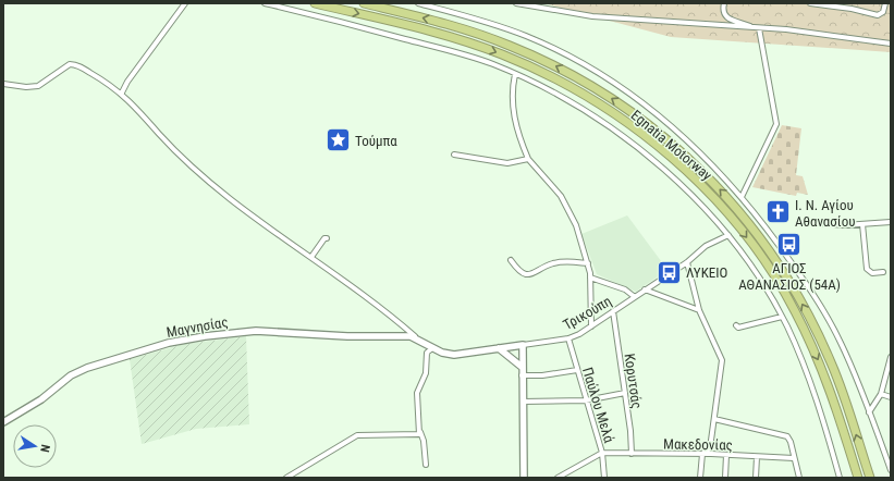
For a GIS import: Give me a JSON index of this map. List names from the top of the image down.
{
  "streets": {
    "highway": ["Egnatia Motorway"],
    "street": [
      "Τρικούπη",
      "Μαγνησίας",
      "Κορυτσάς",
      "Παύλου Μελά",
      "Μακεδονίας"
    ]
  },
  "crossings": [
    ["Τρικούπη", "Μαγνησίας"],
    ["Τρικούπη", "Κορυτσάς"],
    ["Τρικούπη", "Παύλου Μελά"],
    ["Κορυτσάς", "Μακεδονίας"],
    ["Παύλου Μελά", "Μακεδονίας"]
  ],
  "places": {
    "place": ["Τούμπα"],
    "church": ["Ι. Ν. Αγίου Αθανασίου"],
    "bus stop": ["ΑΓΙΟΣ ΑΘΑΝΑΣΙΟΣ (54Α)", "ΛΥΚΕΙΟ"]
  },
  "north": "right"
}
